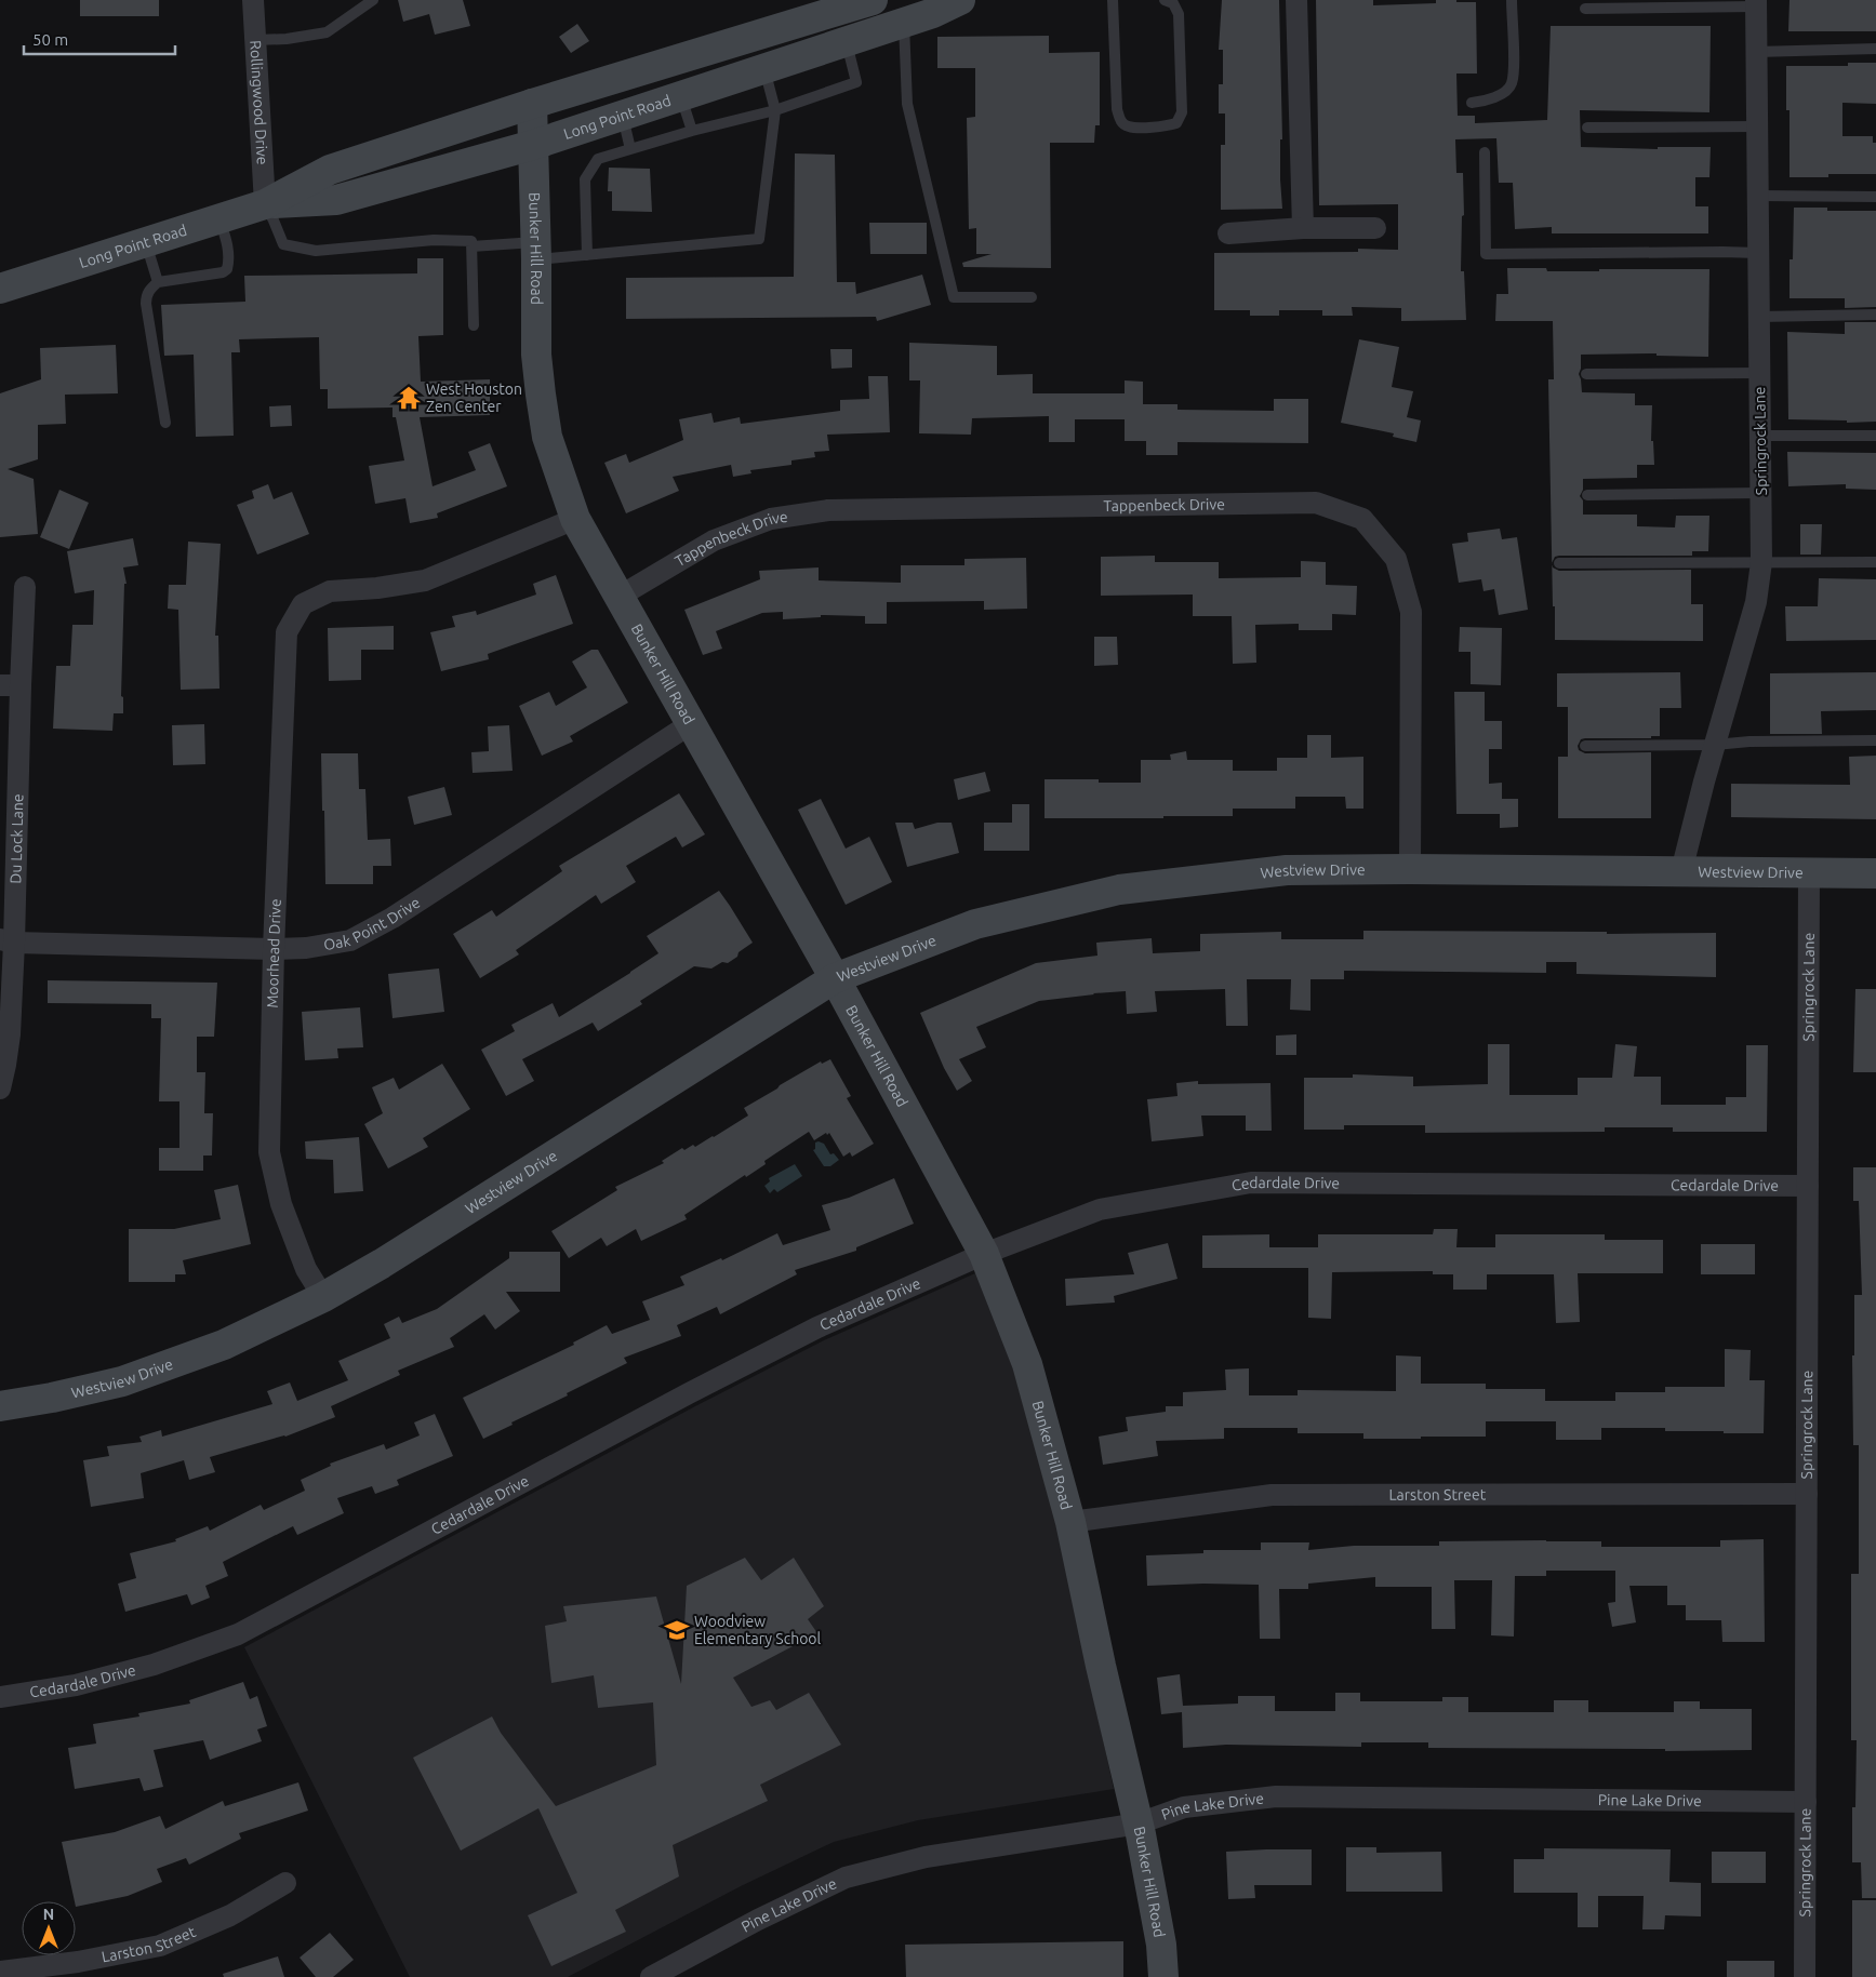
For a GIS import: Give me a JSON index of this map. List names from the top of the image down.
{
  "streets": {
    "main road": ["Long Point Road", "Bunker Hill Road", "Westview Drive"],
    "street": [
      "Rollingwood Drive",
      "Springrock Lane",
      "Tappenbeck Drive",
      "Du Lock Lane",
      "Oak Point Drive",
      "Moorhead Drive",
      "Cedardale Drive",
      "Larston Street",
      "Pine Lake Drive"
    ]
  },
  "crossings": [
    ["Rollingwood Drive", "Long Point Road"],
    ["Long Point Road", "Bunker Hill Road"],
    ["Bunker Hill Road", "Tappenbeck Drive"],
    ["Bunker Hill Road", "Westview Drive"],
    ["Bunker Hill Road", "Oak Point Drive"],
    ["Bunker Hill Road", "Moorhead Drive"],
    ["Bunker Hill Road", "Cedardale Drive"],
    ["Bunker Hill Road", "Larston Street"],
    ["Bunker Hill Road", "Pine Lake Drive"],
    ["Springrock Lane", "Westview Drive"],
    ["Springrock Lane", "Cedardale Drive"],
    ["Springrock Lane", "Larston Street"],
    ["Springrock Lane", "Pine Lake Drive"],
    ["Tappenbeck Drive", "Westview Drive"],
    ["Du Lock Lane", "Oak Point Drive"],
    ["Westview Drive", "Moorhead Drive"],
    ["Oak Point Drive", "Moorhead Drive"]
  ],
  "places": {
    "temple": ["West Houston Zen Center"],
    "school or university": ["Woodview Elementary School"]
  },
  "scale_bar": "50 m",
  "north": "top"
}
